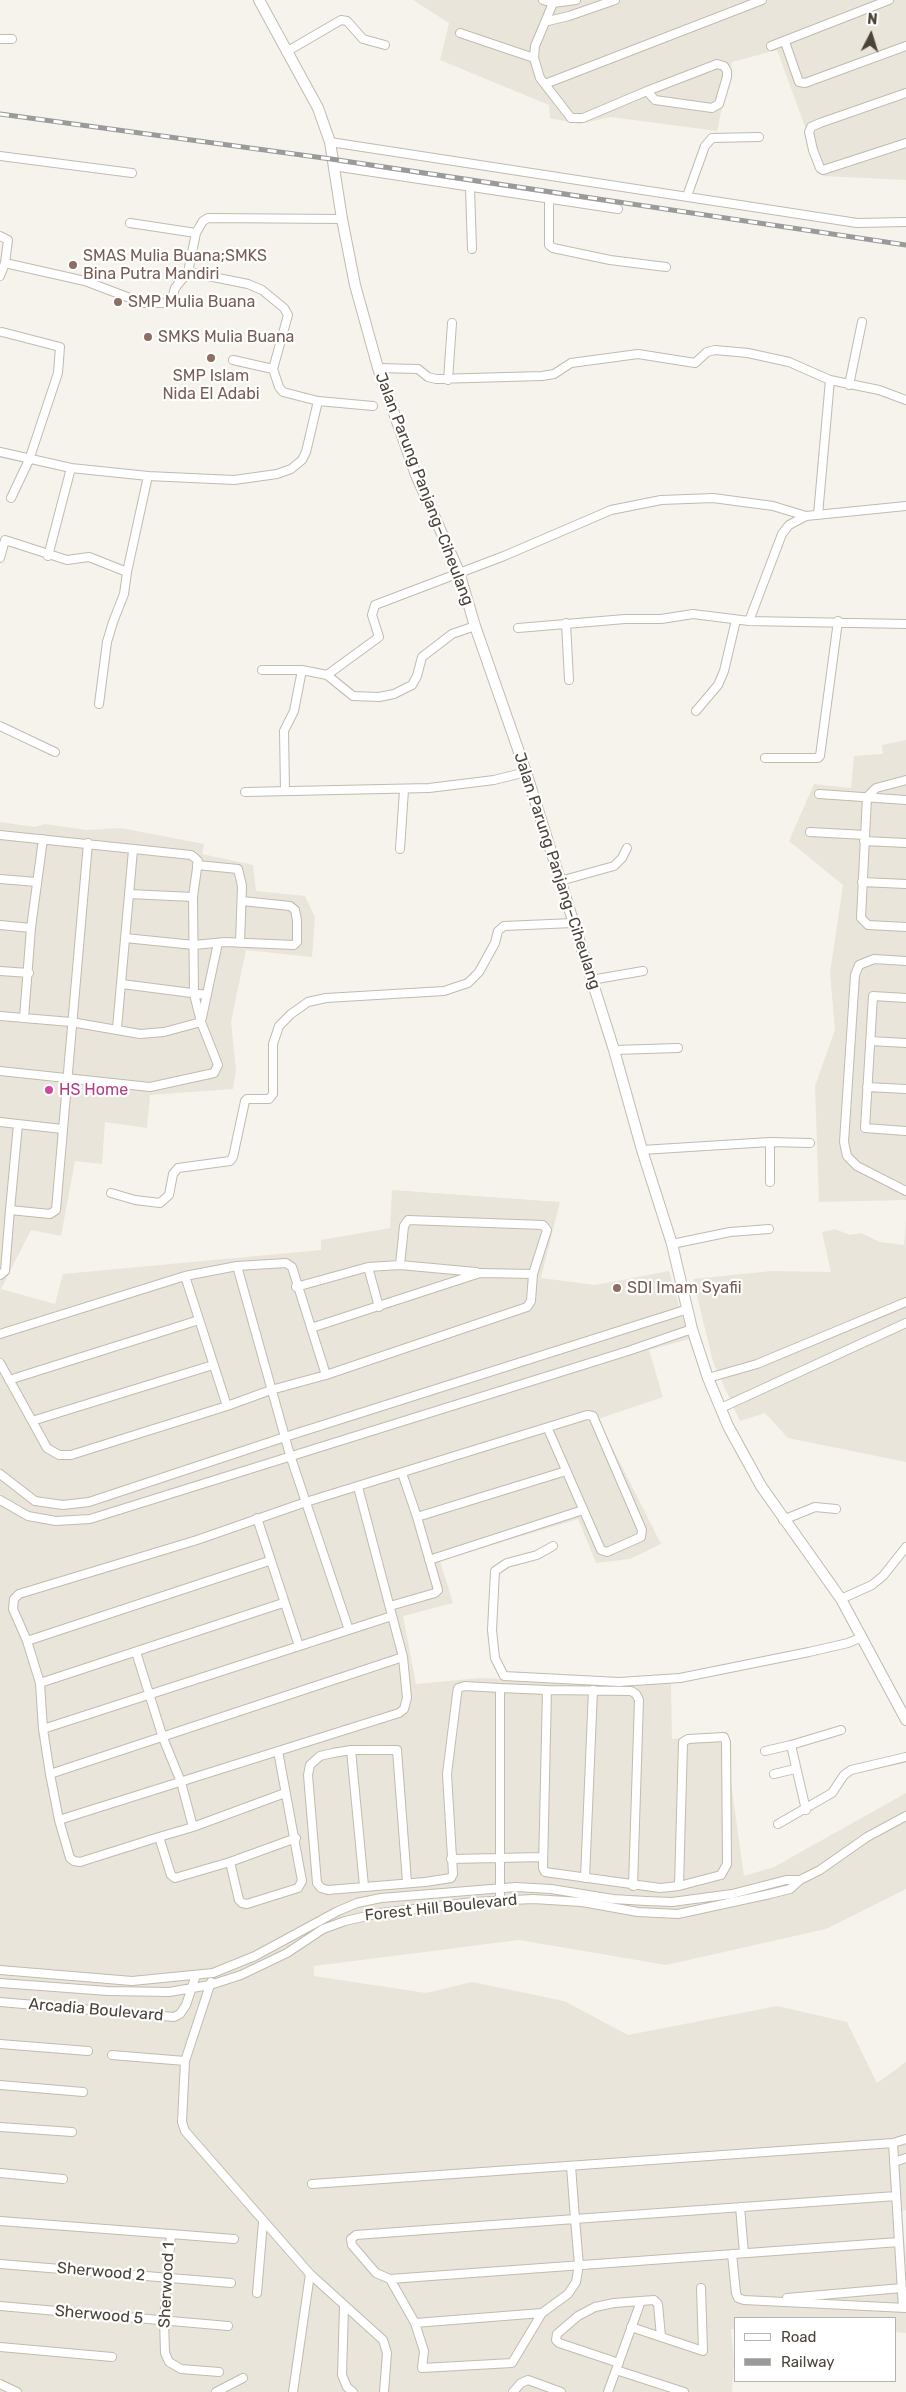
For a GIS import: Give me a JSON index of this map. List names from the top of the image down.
{
  "streets": {
    "street": [
      "Jalan Parung Panjang–Ciheulang",
      "Forest Hill Boulevard",
      "Arcadia Boulevard",
      "Sherwood 2",
      "Sherwood 1",
      "Sherwood 5"
    ]
  },
  "crossings": [
    ["Forest Hill Boulevard", "Arcadia Boulevard"],
    ["Sherwood 2", "Sherwood 1"],
    ["Sherwood 1", "Sherwood 5"]
  ],
  "places": [
    "SMAS Mulia Buana;SMKS Bina Putra Mandiri",
    "SMP Mulia Buana",
    "SMKS Mulia Buana",
    "SMP Islam Nida El Adabi",
    "HS Home",
    "SDI Imam Syafii"
  ],
  "legend": ["Road", "Railway"],
  "north": "top"
}
